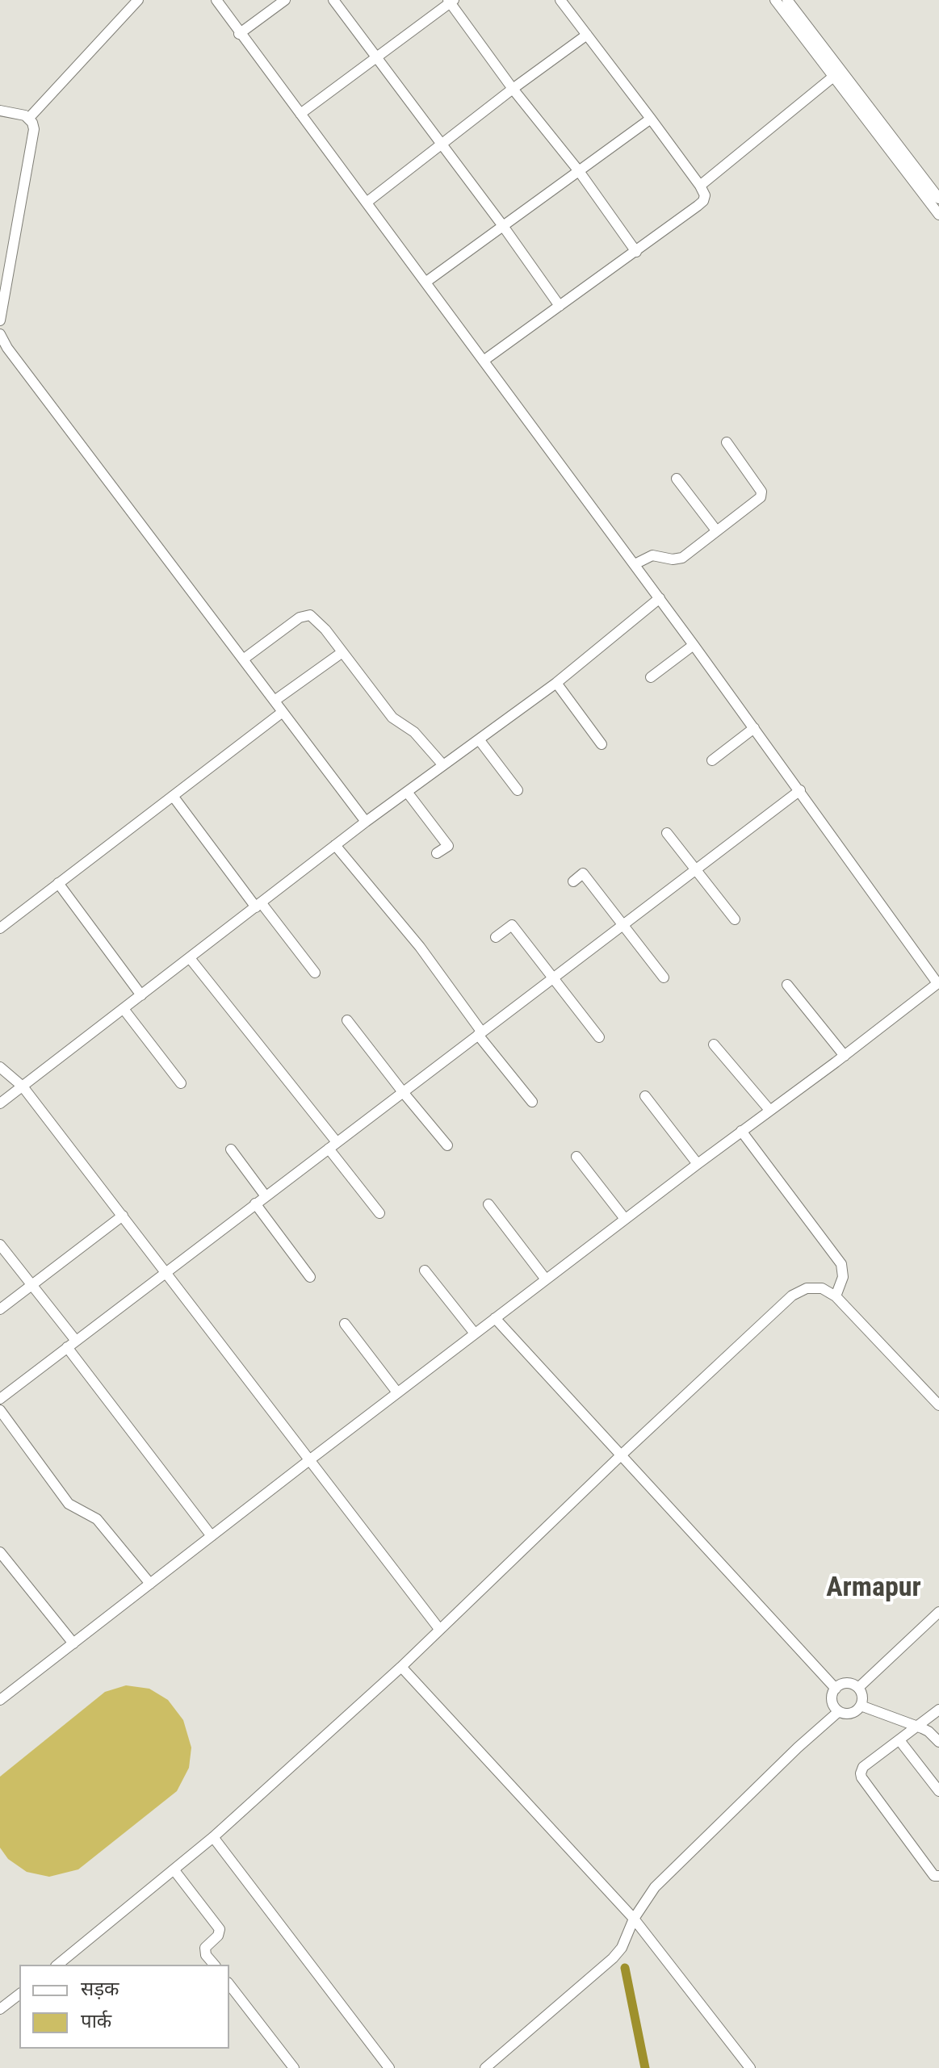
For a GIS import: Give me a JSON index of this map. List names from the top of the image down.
{
  "districts": ["Armapur"],
  "legend": ["सड़क", "पार्क"]
}
